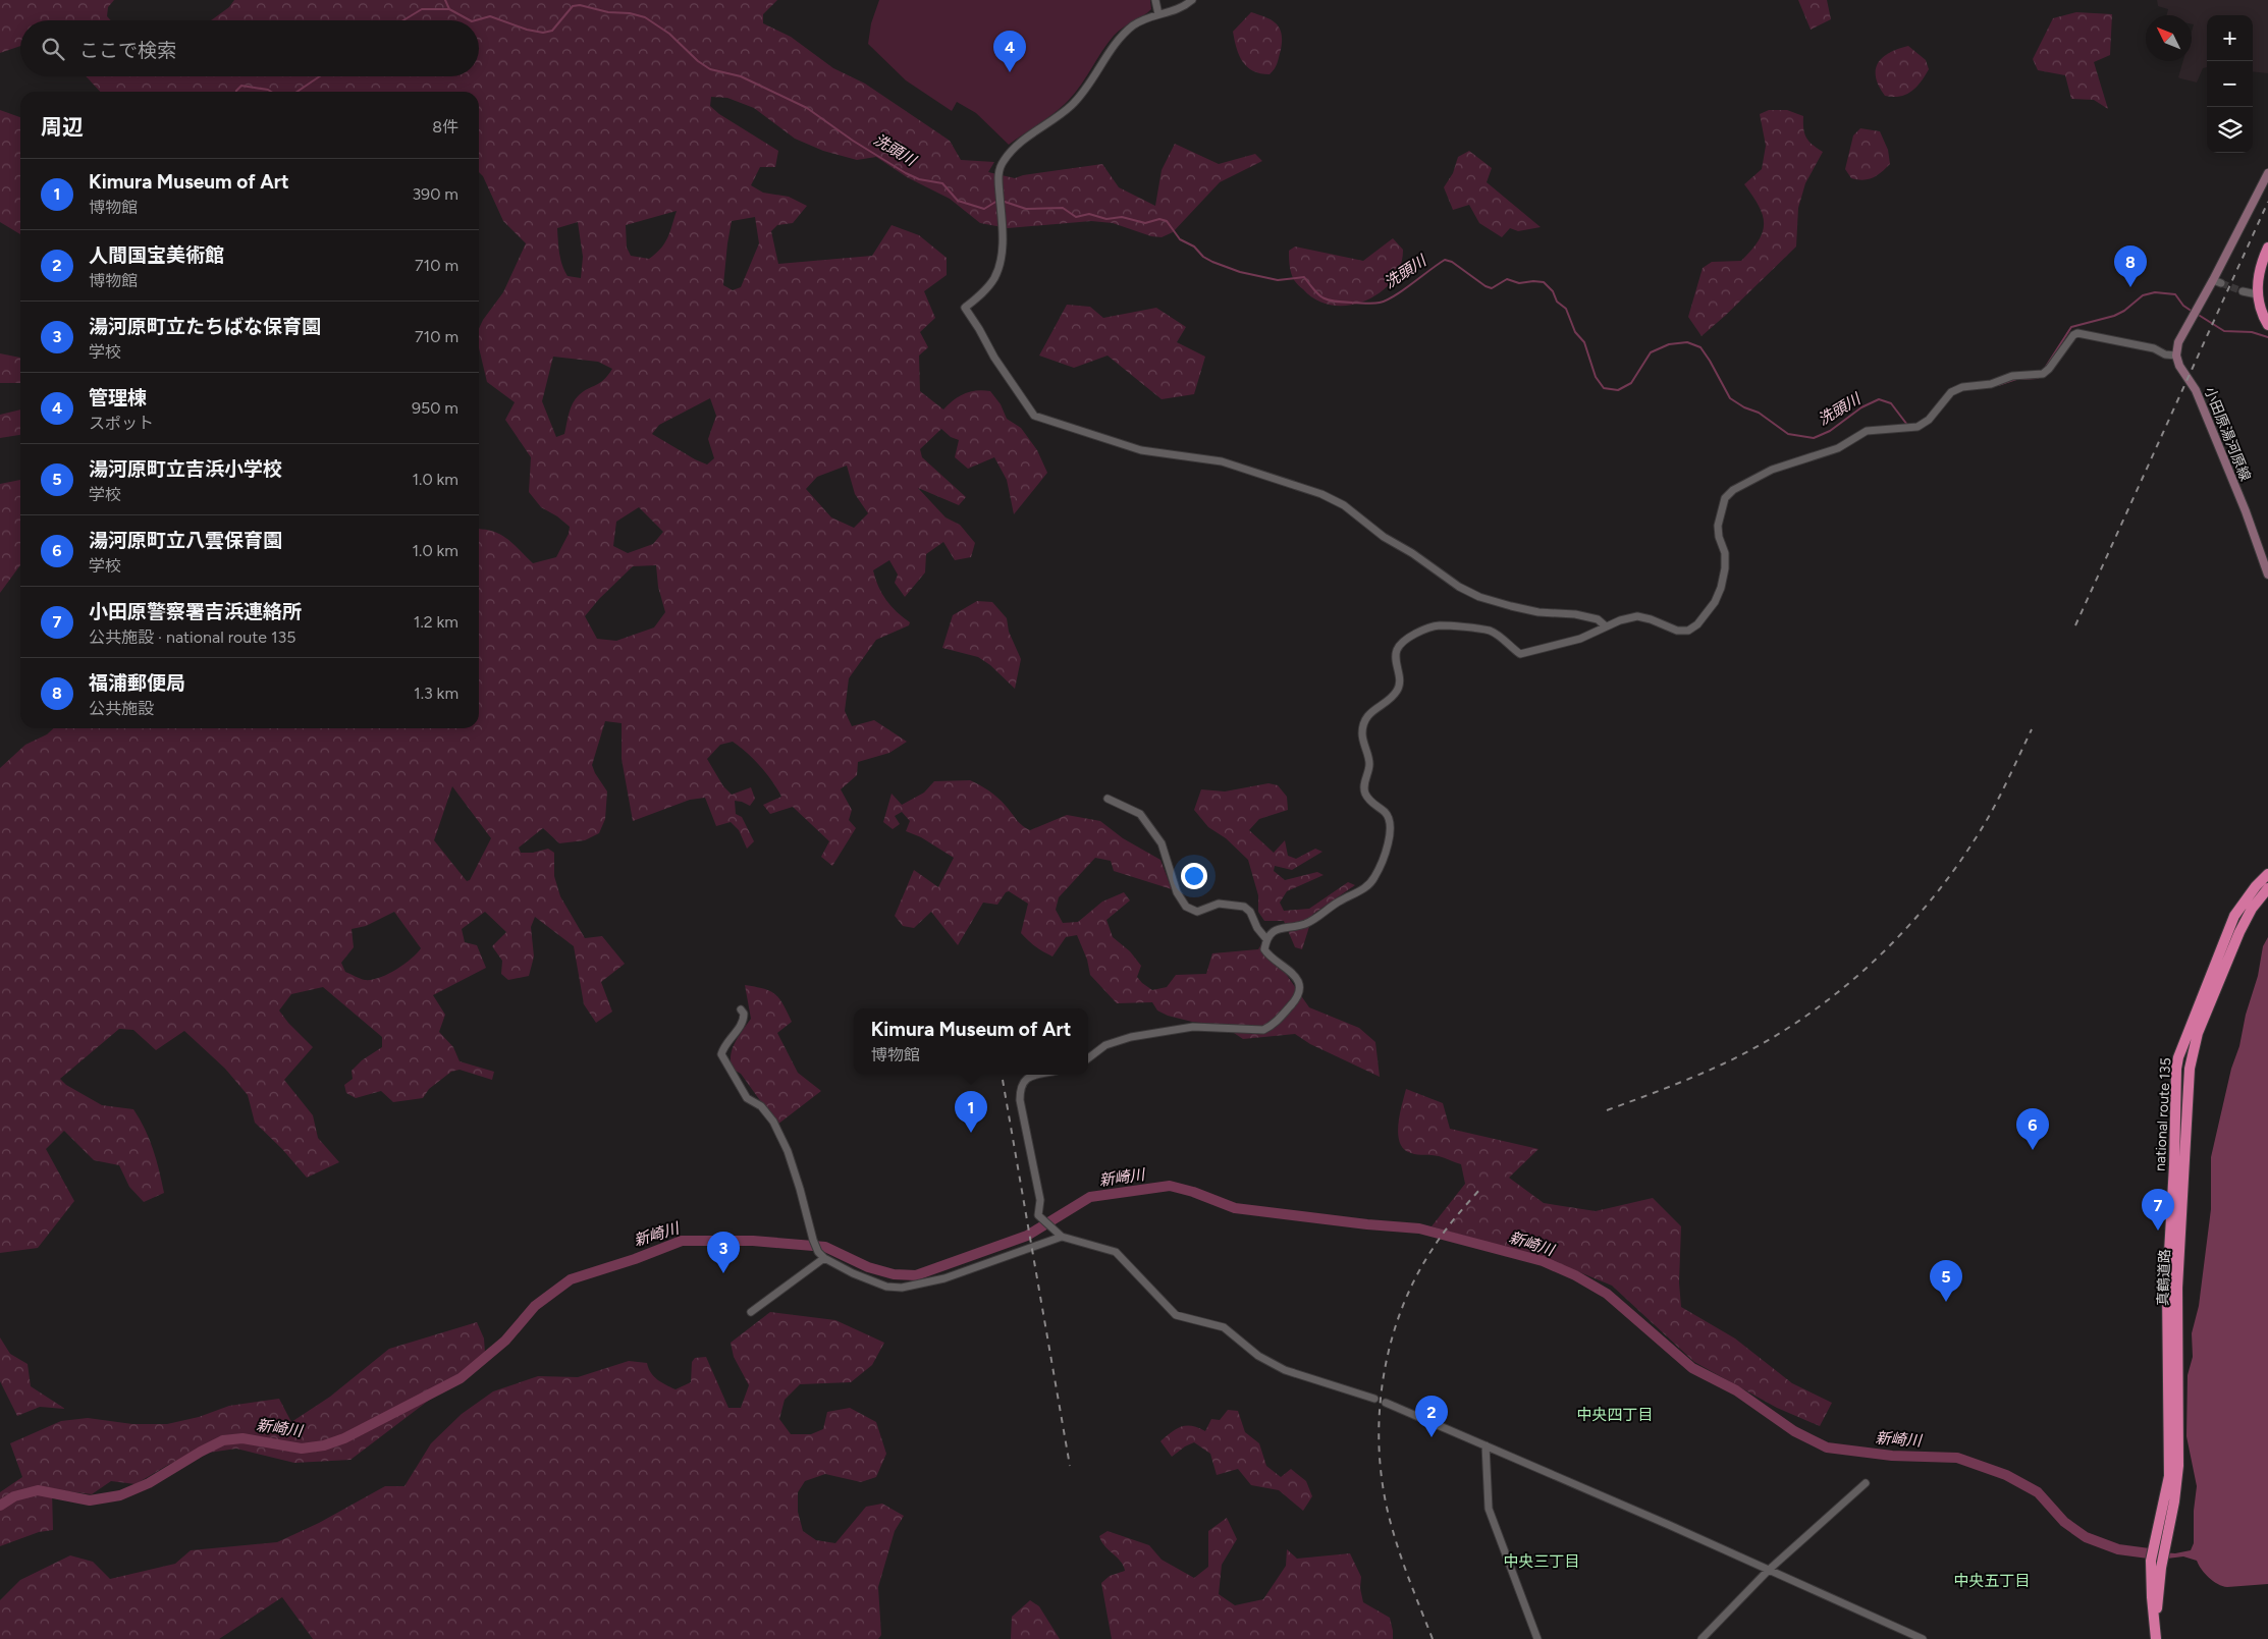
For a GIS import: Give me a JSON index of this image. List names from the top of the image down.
{
  "streets": {
    "highway": ["national route 135", "真鶴道路"],
    "main road": ["小田原湯河原線"]
  },
  "crossings": [
    ["national route 135", "真鶴道路"]
  ],
  "districts": ["中央四丁目", "中央三丁目", "中央五丁目"],
  "water": ["洗頭川", "新崎川"],
  "north": "top left",
  "page": {
    "map_buttons": ["+", "−"],
    "search": "ここで検索",
    "pins": [
      "4",
      "8",
      "1",
      "6",
      "7",
      "3",
      "5",
      "2"
    ],
    "heading": ["周辺", "8件"],
    "list": [
      {
        "mark": "1",
        "name": "Kimura Museum of Art",
        "note": "博物館",
        "value": "390 m"
      },
      {
        "mark": "2",
        "name": "人間国宝美術館",
        "note": "博物館",
        "value": "710 m"
      },
      {
        "mark": "3",
        "name": "湯河原町立たちばな保育園",
        "note": "学校",
        "value": "710 m"
      },
      {
        "mark": "4",
        "name": "管理棟",
        "note": "スポット",
        "value": "950 m"
      },
      {
        "mark": "5",
        "name": "湯河原町立吉浜小学校",
        "note": "学校",
        "value": "1.0 km"
      },
      {
        "mark": "6",
        "name": "湯河原町立八雲保育園",
        "note": "学校",
        "value": "1.0 km"
      },
      {
        "mark": "7",
        "name": "小田原警察署吉浜連絡所",
        "note": "公共施設 · national route 135",
        "value": "1.2 km"
      },
      {
        "mark": "8",
        "name": "福浦郵便局",
        "note": "公共施設",
        "value": "1.3 km"
      }
    ],
    "popup": ["Kimura Museum of Art", "博物館"]
  }
}
